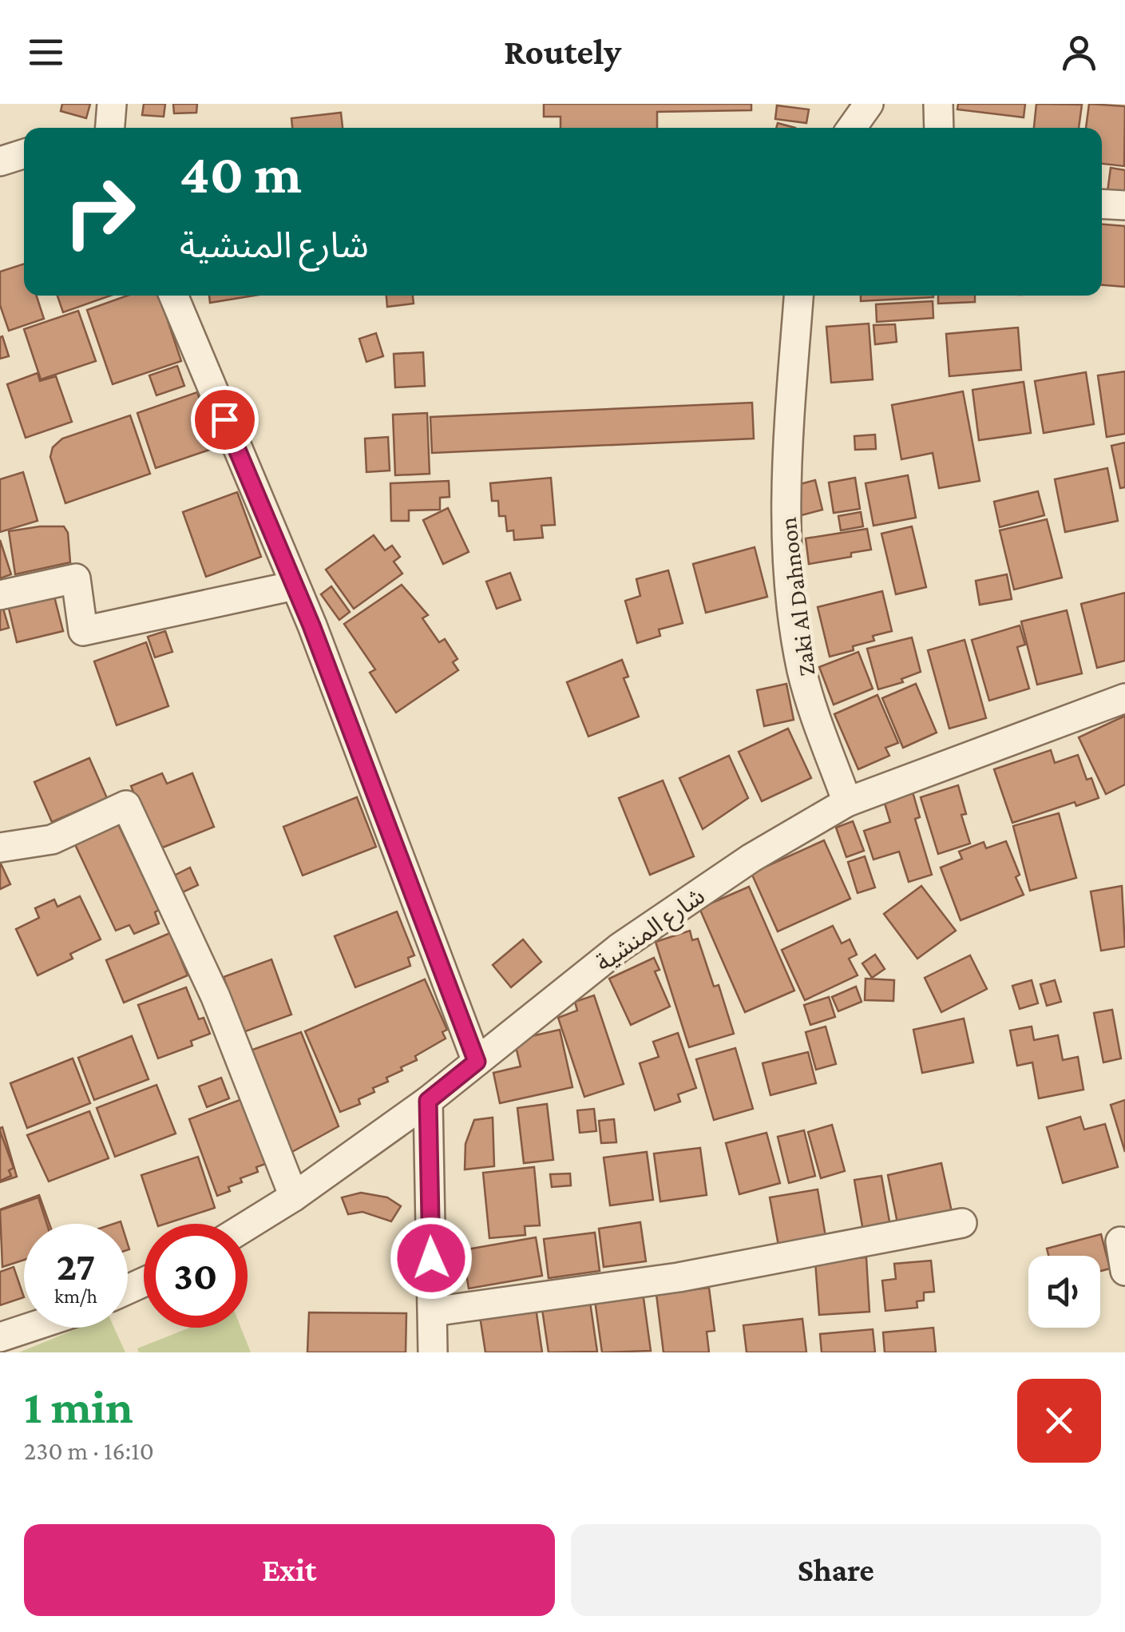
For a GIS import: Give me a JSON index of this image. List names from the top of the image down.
{
  "streets": {
    "street": ["Zaki Al Dahnoon", "شارع المنشية"]
  },
  "crossings": [
    ["Zaki Al Dahnoon", "شارع المنشية"]
  ],
  "page": {
    "header": "Routely",
    "turn": ["40 m", "شارع المنشية"],
    "speed": "27 km/h",
    "limit": "30",
    "heading": ["1 min", "230 m · 16:10"],
    "buttons": ["Exit", "Share"]
  }
}
